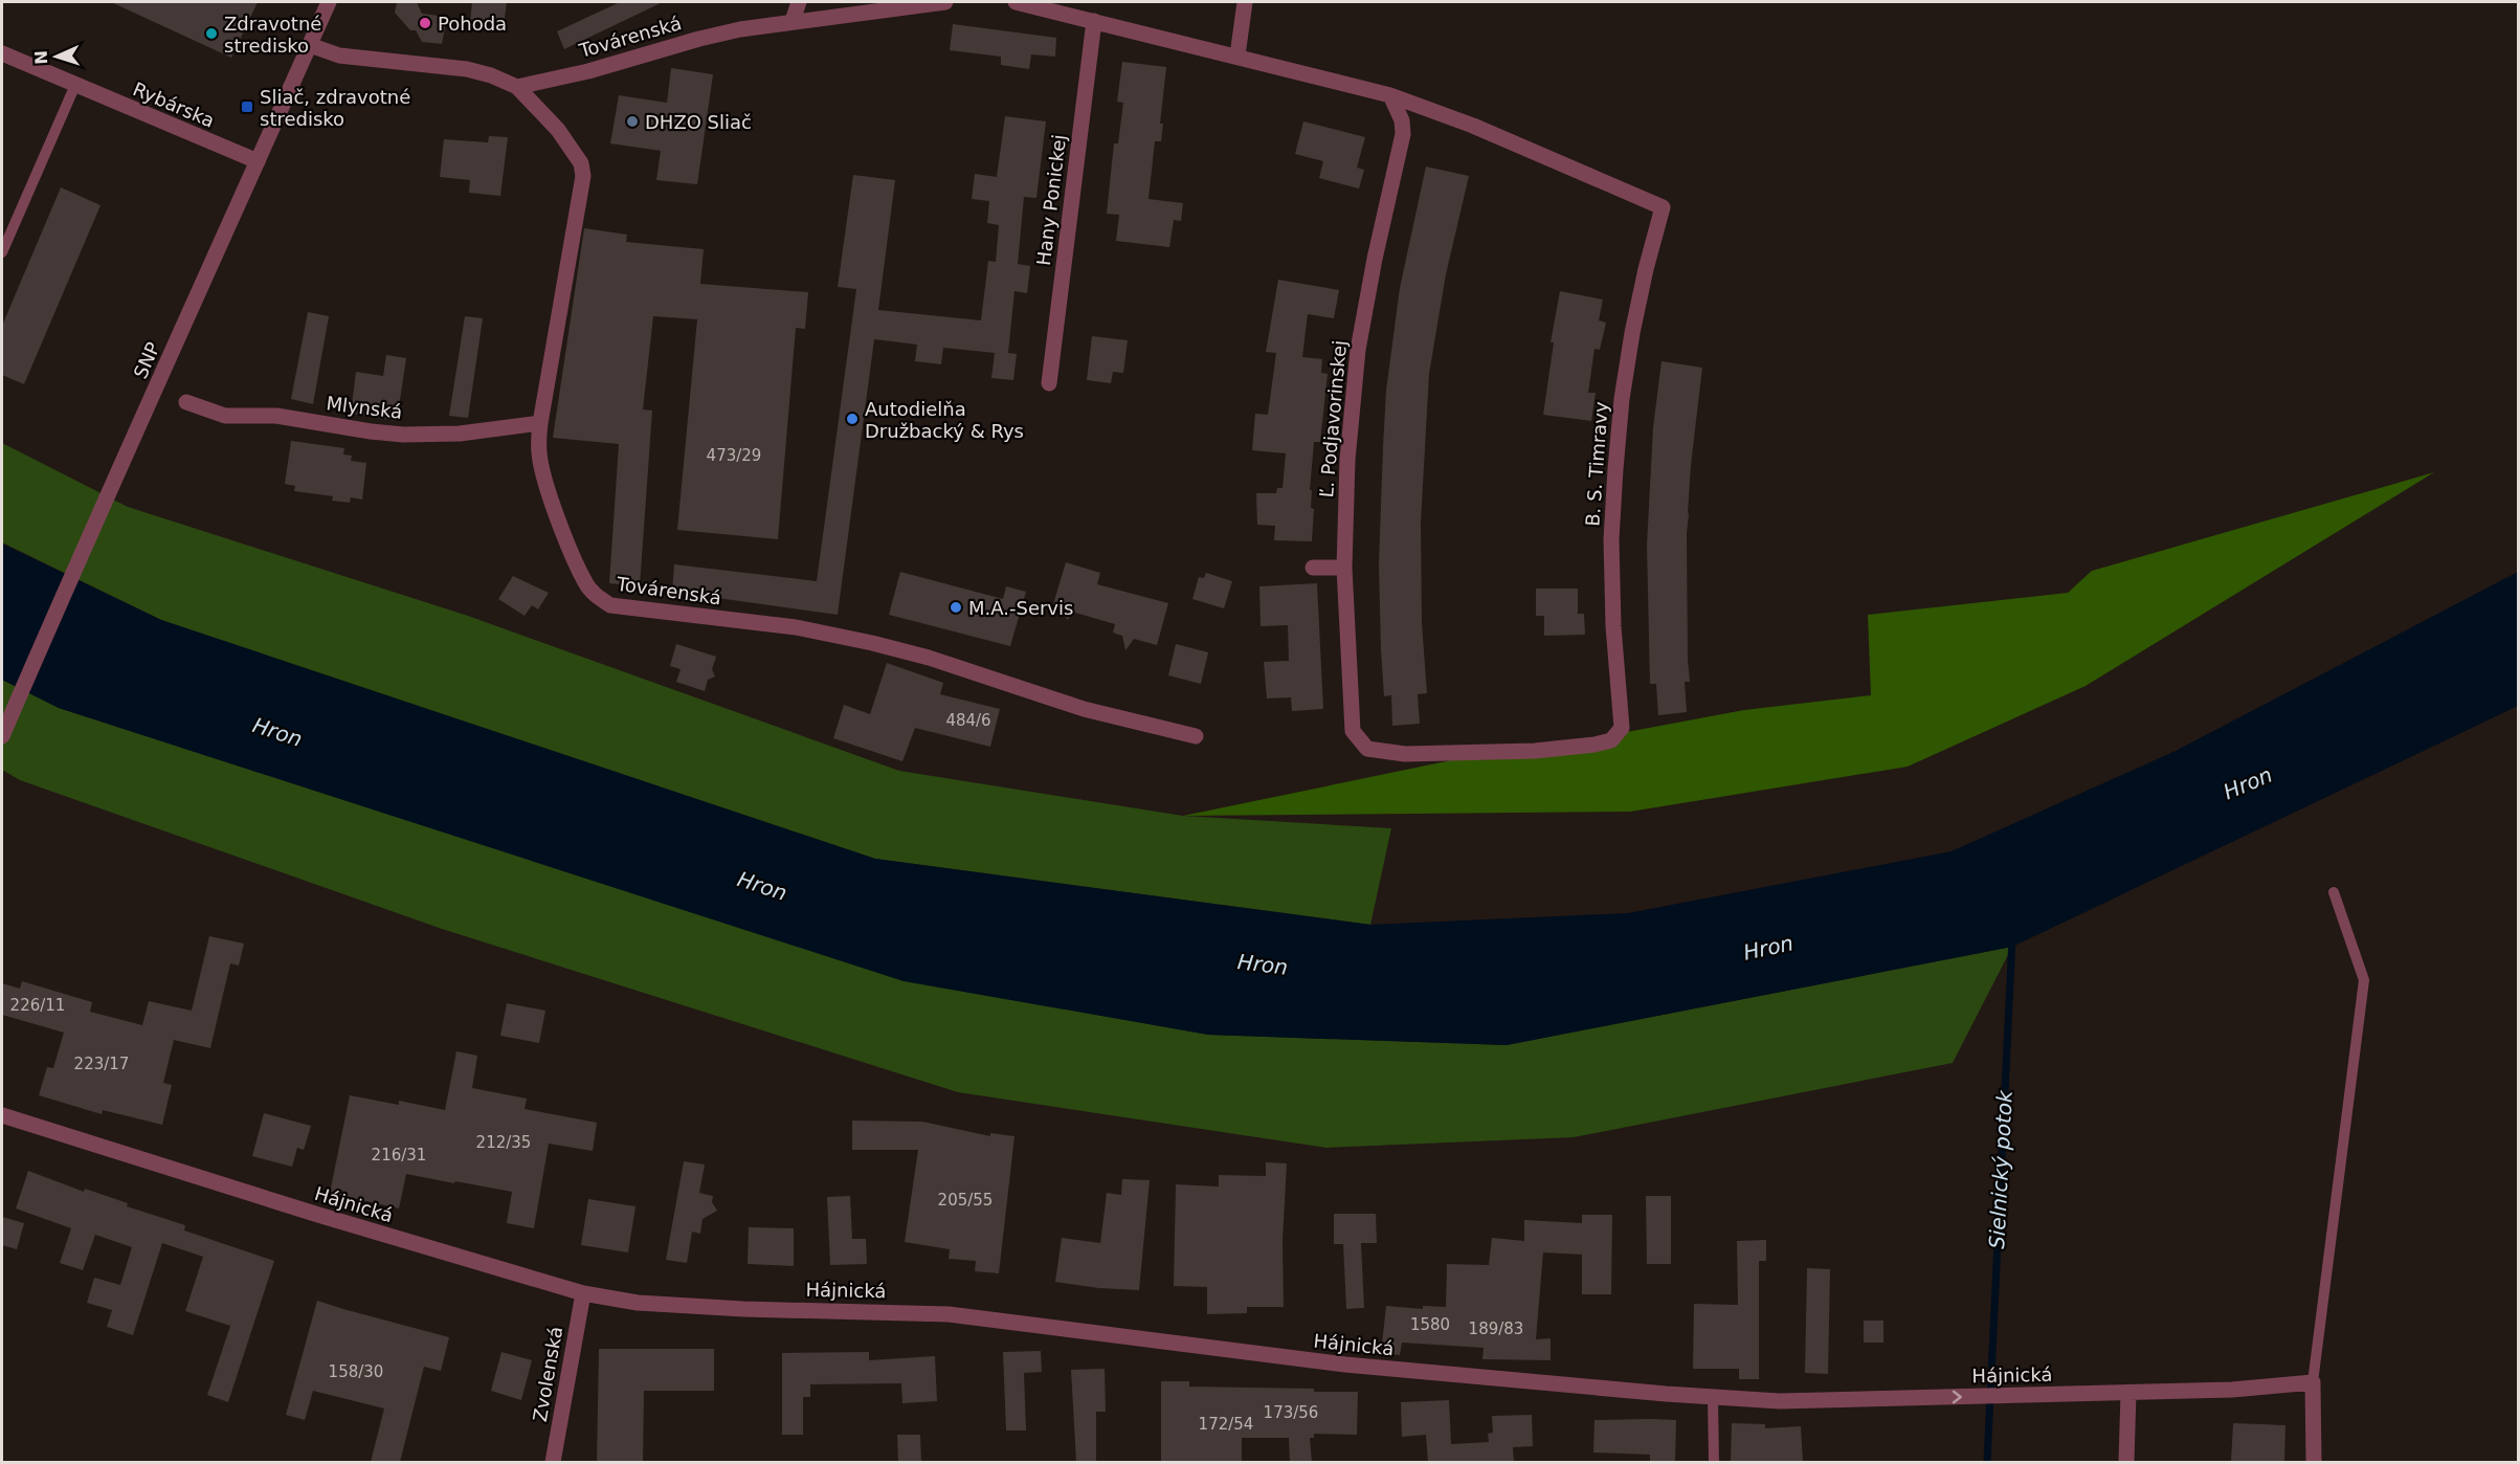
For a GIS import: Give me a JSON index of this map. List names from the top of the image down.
{
  "streets": {
    "street": [
      "Továrenská",
      "Rybárska",
      "Hany Ponickej",
      "SNP",
      "Mlynská",
      "Ľ. Podjavorinskej",
      "B. S. Timravy",
      "Hájnická",
      "Zvolenská"
    ]
  },
  "crossings": [
    ["Továrenská", "SNP"],
    ["Továrenská", "Mlynská"],
    ["Rybárska", "SNP"],
    ["Ľ. Podjavorinskej", "B. S. Timravy"],
    ["Hájnická", "Zvolenská"]
  ],
  "water": ["Hron", "Sielnický potok"],
  "places": {
    "other": [
      "Pohoda",
      "Zdravotné stredisko",
      "DHZO Sliač",
      "Autodielňa Družbacký & Rys",
      "M.A.-Servis"
    ],
    "transit": ["Sliač, zdravotné stredisko"]
  },
  "house_numbers": [
    "473/29",
    "484/6",
    "226/11",
    "223/17",
    "212/35",
    "216/31",
    "205/55",
    "1580",
    "189/83",
    "158/30",
    "173/56",
    "172/54"
  ],
  "north": "left"
}
